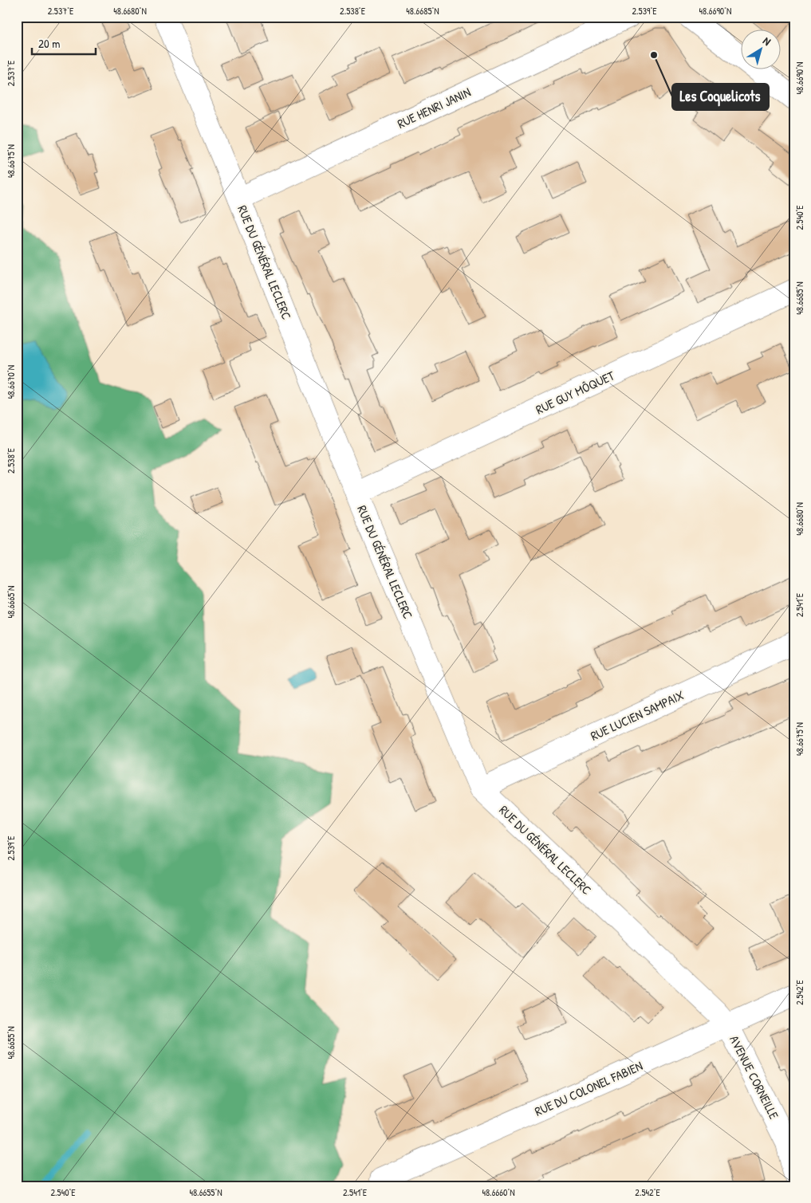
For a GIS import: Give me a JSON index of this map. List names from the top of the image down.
{
  "streets": {
    "street": [
      "RUE HENRI JANIN",
      "RUE DU GÉNÉRAL LECLERC",
      "RUE GUY MÔQUET",
      "RUE LUCIEN SAMPAIX",
      "AVENUE CORNEILLE",
      "RUE DU COLONEL FABIEN"
    ]
  },
  "crossings": [
    ["RUE HENRI JANIN", "RUE DU GÉNÉRAL LECLERC"],
    ["RUE DU GÉNÉRAL LECLERC", "RUE GUY MÔQUET"],
    ["RUE DU GÉNÉRAL LECLERC", "RUE LUCIEN SAMPAIX"],
    ["RUE DU GÉNÉRAL LECLERC", "AVENUE CORNEILLE"],
    ["RUE DU GÉNÉRAL LECLERC", "RUE DU COLONEL FABIEN"],
    ["AVENUE CORNEILLE", "RUE DU COLONEL FABIEN"]
  ],
  "places": ["Les Coquelicots"],
  "scale_bar": "20 m",
  "north": "top right",
  "coordinates": [
    "2.537°E",
    "48.6680°N",
    "2.538°E",
    "48.6685°N",
    "2.539°E",
    "48.6690°N",
    "48.6675°N",
    "2.540°E",
    "48.6670°N",
    "48.6665°N",
    "2.541°E",
    "2.542°E",
    "48.6655°N",
    "48.6660°N"
  ]
}
